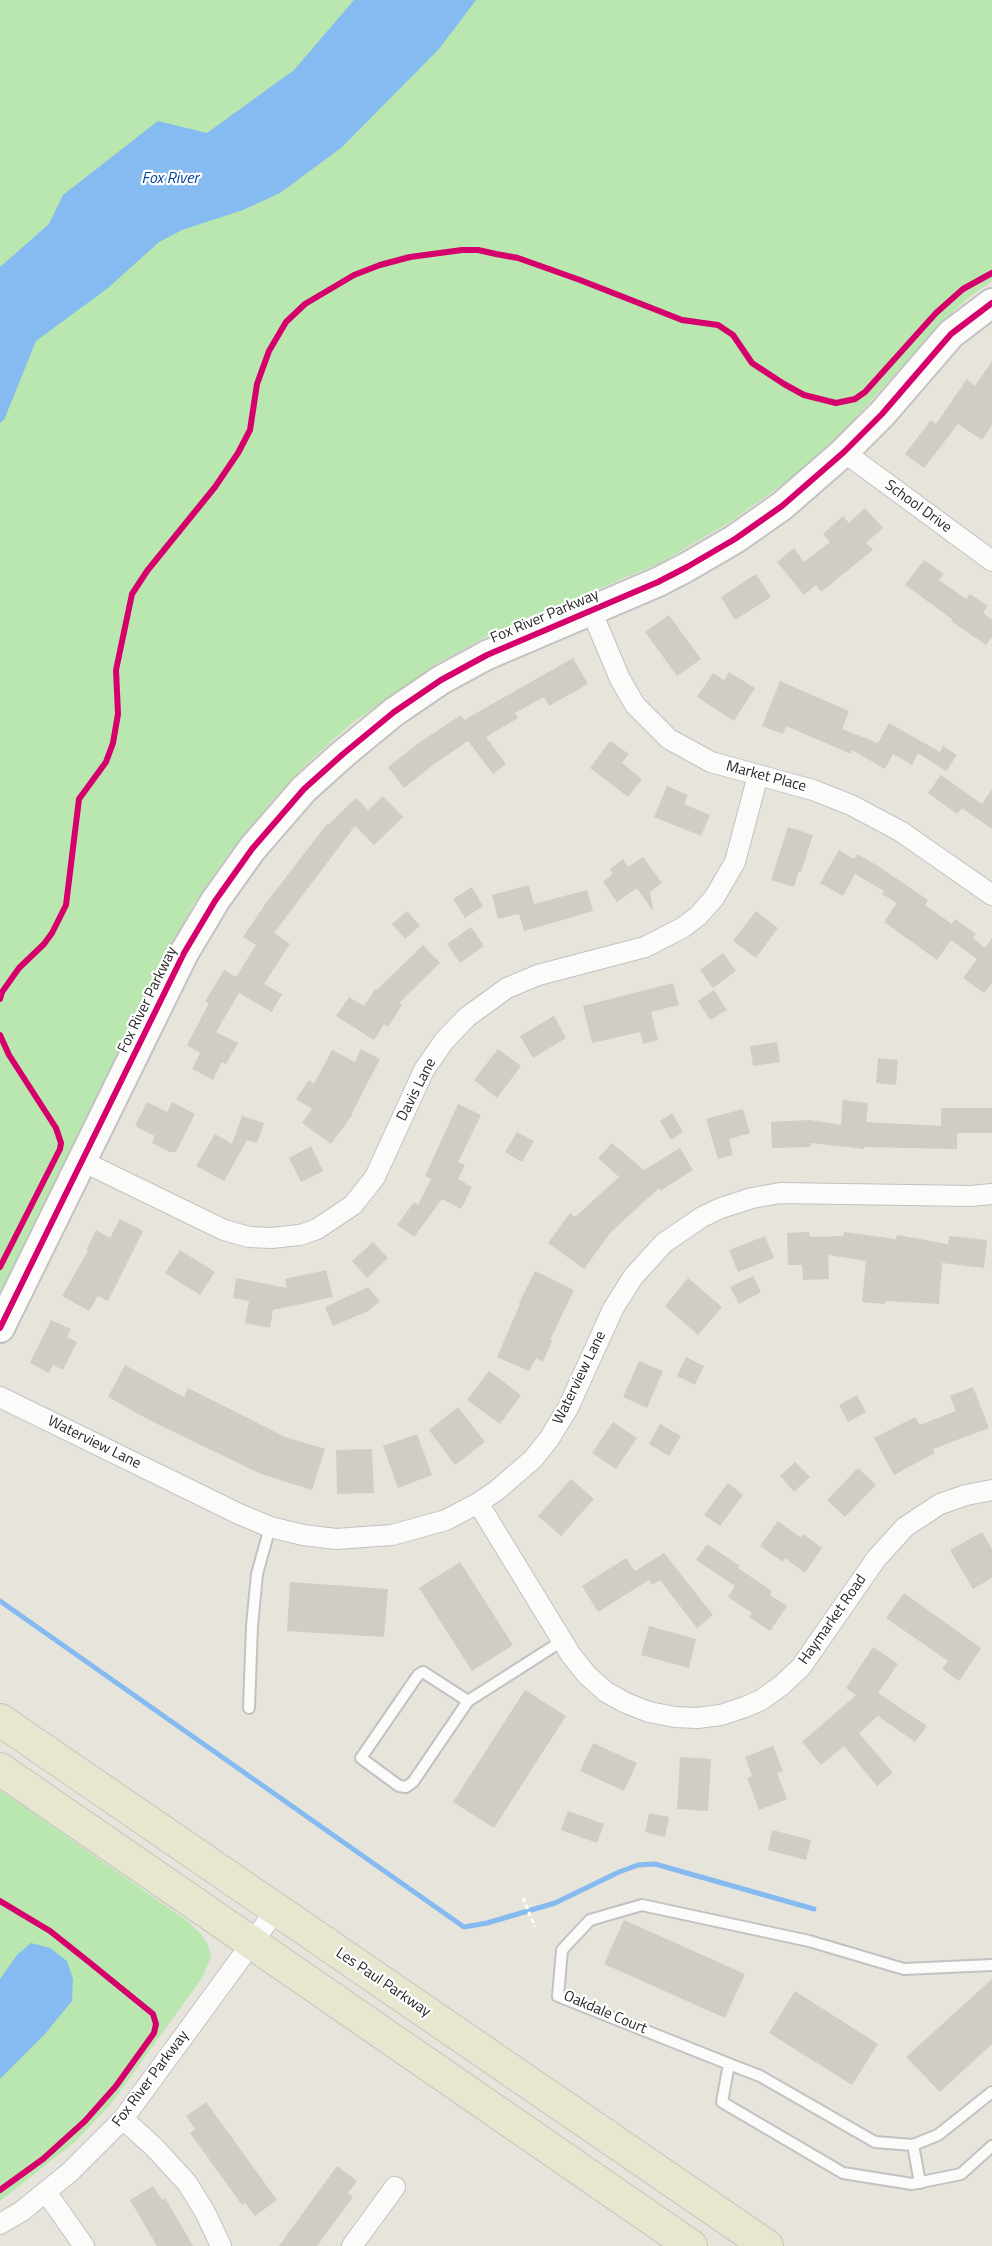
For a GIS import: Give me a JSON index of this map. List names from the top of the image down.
{
  "streets": {
    "main road": ["Les Paul Parkway"],
    "street": [
      "School Drive",
      "Fox River Parkway",
      "Market Place",
      "Davis Lane",
      "Waterview Lane",
      "Haymarket Road"
    ],
    "lane": ["Oakdale Court"]
  },
  "crossings": [
    ["School Drive", "Fox River Parkway"],
    ["Fox River Parkway", "Market Place"],
    ["Fox River Parkway", "Davis Lane"],
    ["Fox River Parkway", "Les Paul Parkway"],
    ["Market Place", "Davis Lane"],
    ["Waterview Lane", "Haymarket Road"]
  ],
  "water": ["Fox River"]
}
